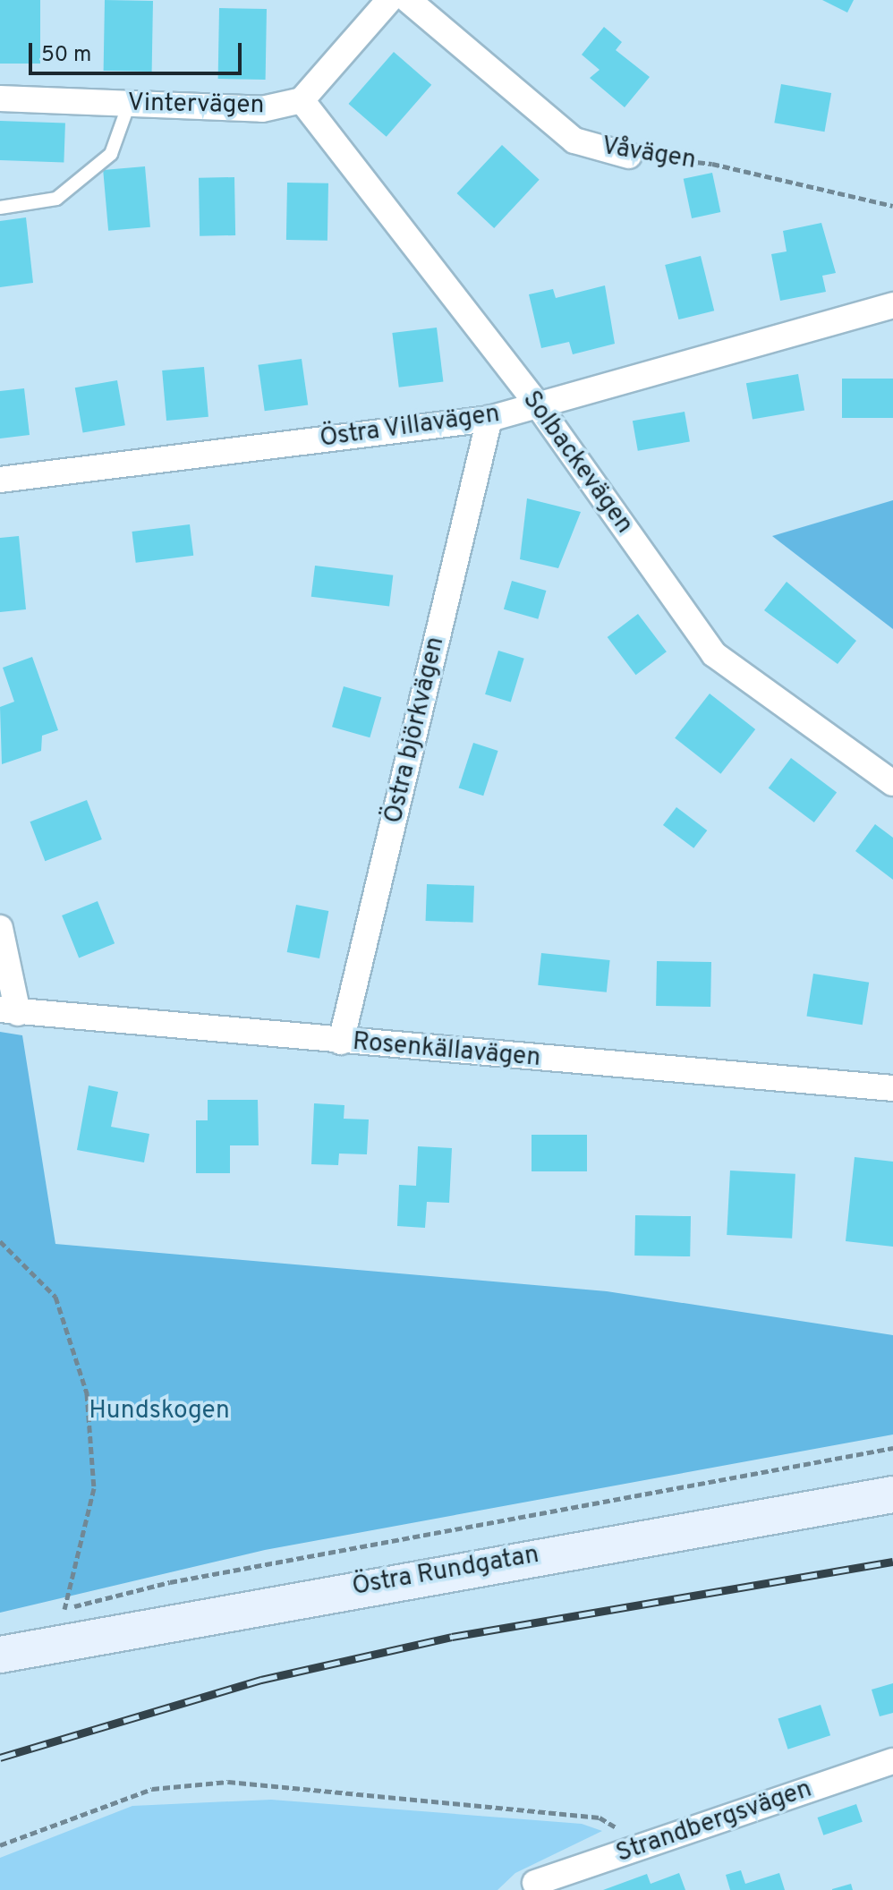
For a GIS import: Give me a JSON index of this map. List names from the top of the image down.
{
  "streets": {
    "main road": ["Östra Rundgatan"],
    "street": [
      "Vintervägen",
      "Våvägen",
      "Östra Villavägen",
      "Solbackevägen",
      "Östra björkvägen",
      "Rosenkällavägen",
      "Strandbergsvägen"
    ]
  },
  "crossings": [
    ["Vintervägen", "Solbackevägen"],
    ["Östra Villavägen", "Solbackevägen"],
    ["Östra Villavägen", "Östra björkvägen"],
    ["Östra björkvägen", "Rosenkällavägen"]
  ],
  "parks": ["Hundskogen"],
  "scale_bar": "50 m"
}
